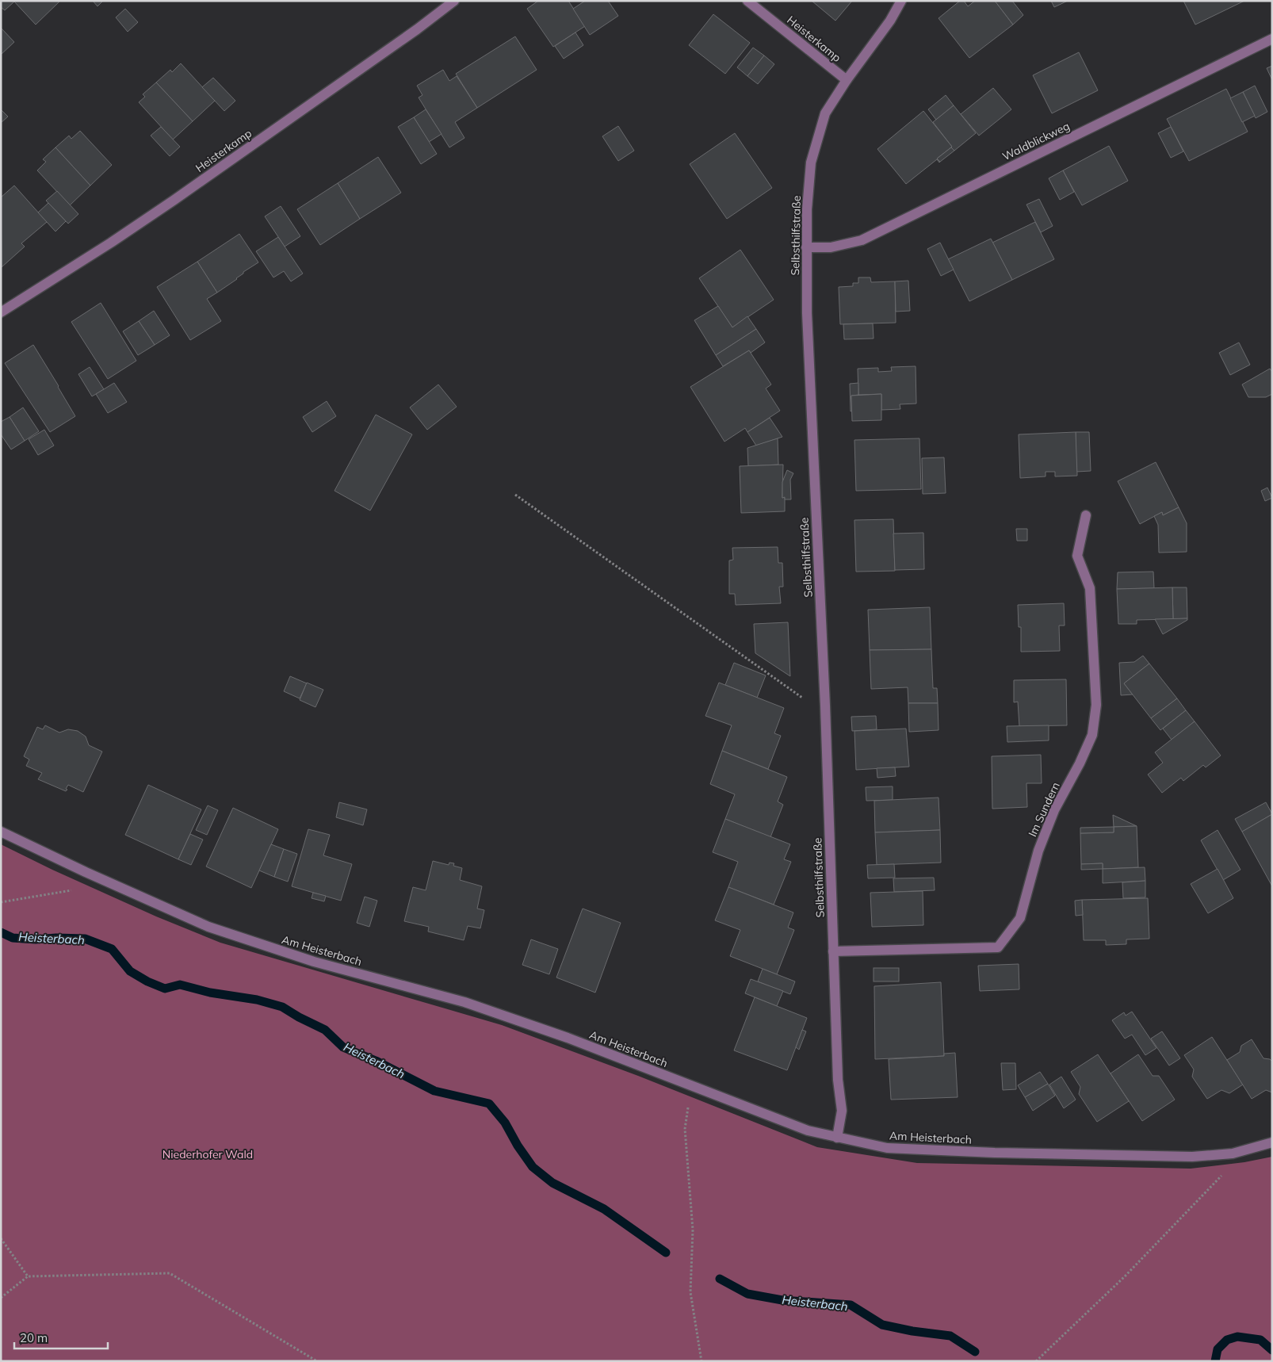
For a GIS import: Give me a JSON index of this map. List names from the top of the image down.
{
  "streets": {
    "street": [
      "Heisterkamp",
      "Waldblickweg",
      "Selbsthilfstraße",
      "Im Sundern",
      "Am Heisterbach"
    ]
  },
  "crossings": [
    ["Heisterkamp", "Selbsthilfstraße"],
    ["Waldblickweg", "Selbsthilfstraße"],
    ["Selbsthilfstraße", "Im Sundern"],
    ["Selbsthilfstraße", "Am Heisterbach"]
  ],
  "water": ["Heisterbach"],
  "parks": ["Niederhofer Wald"],
  "scale_bar": "20 m"
}
